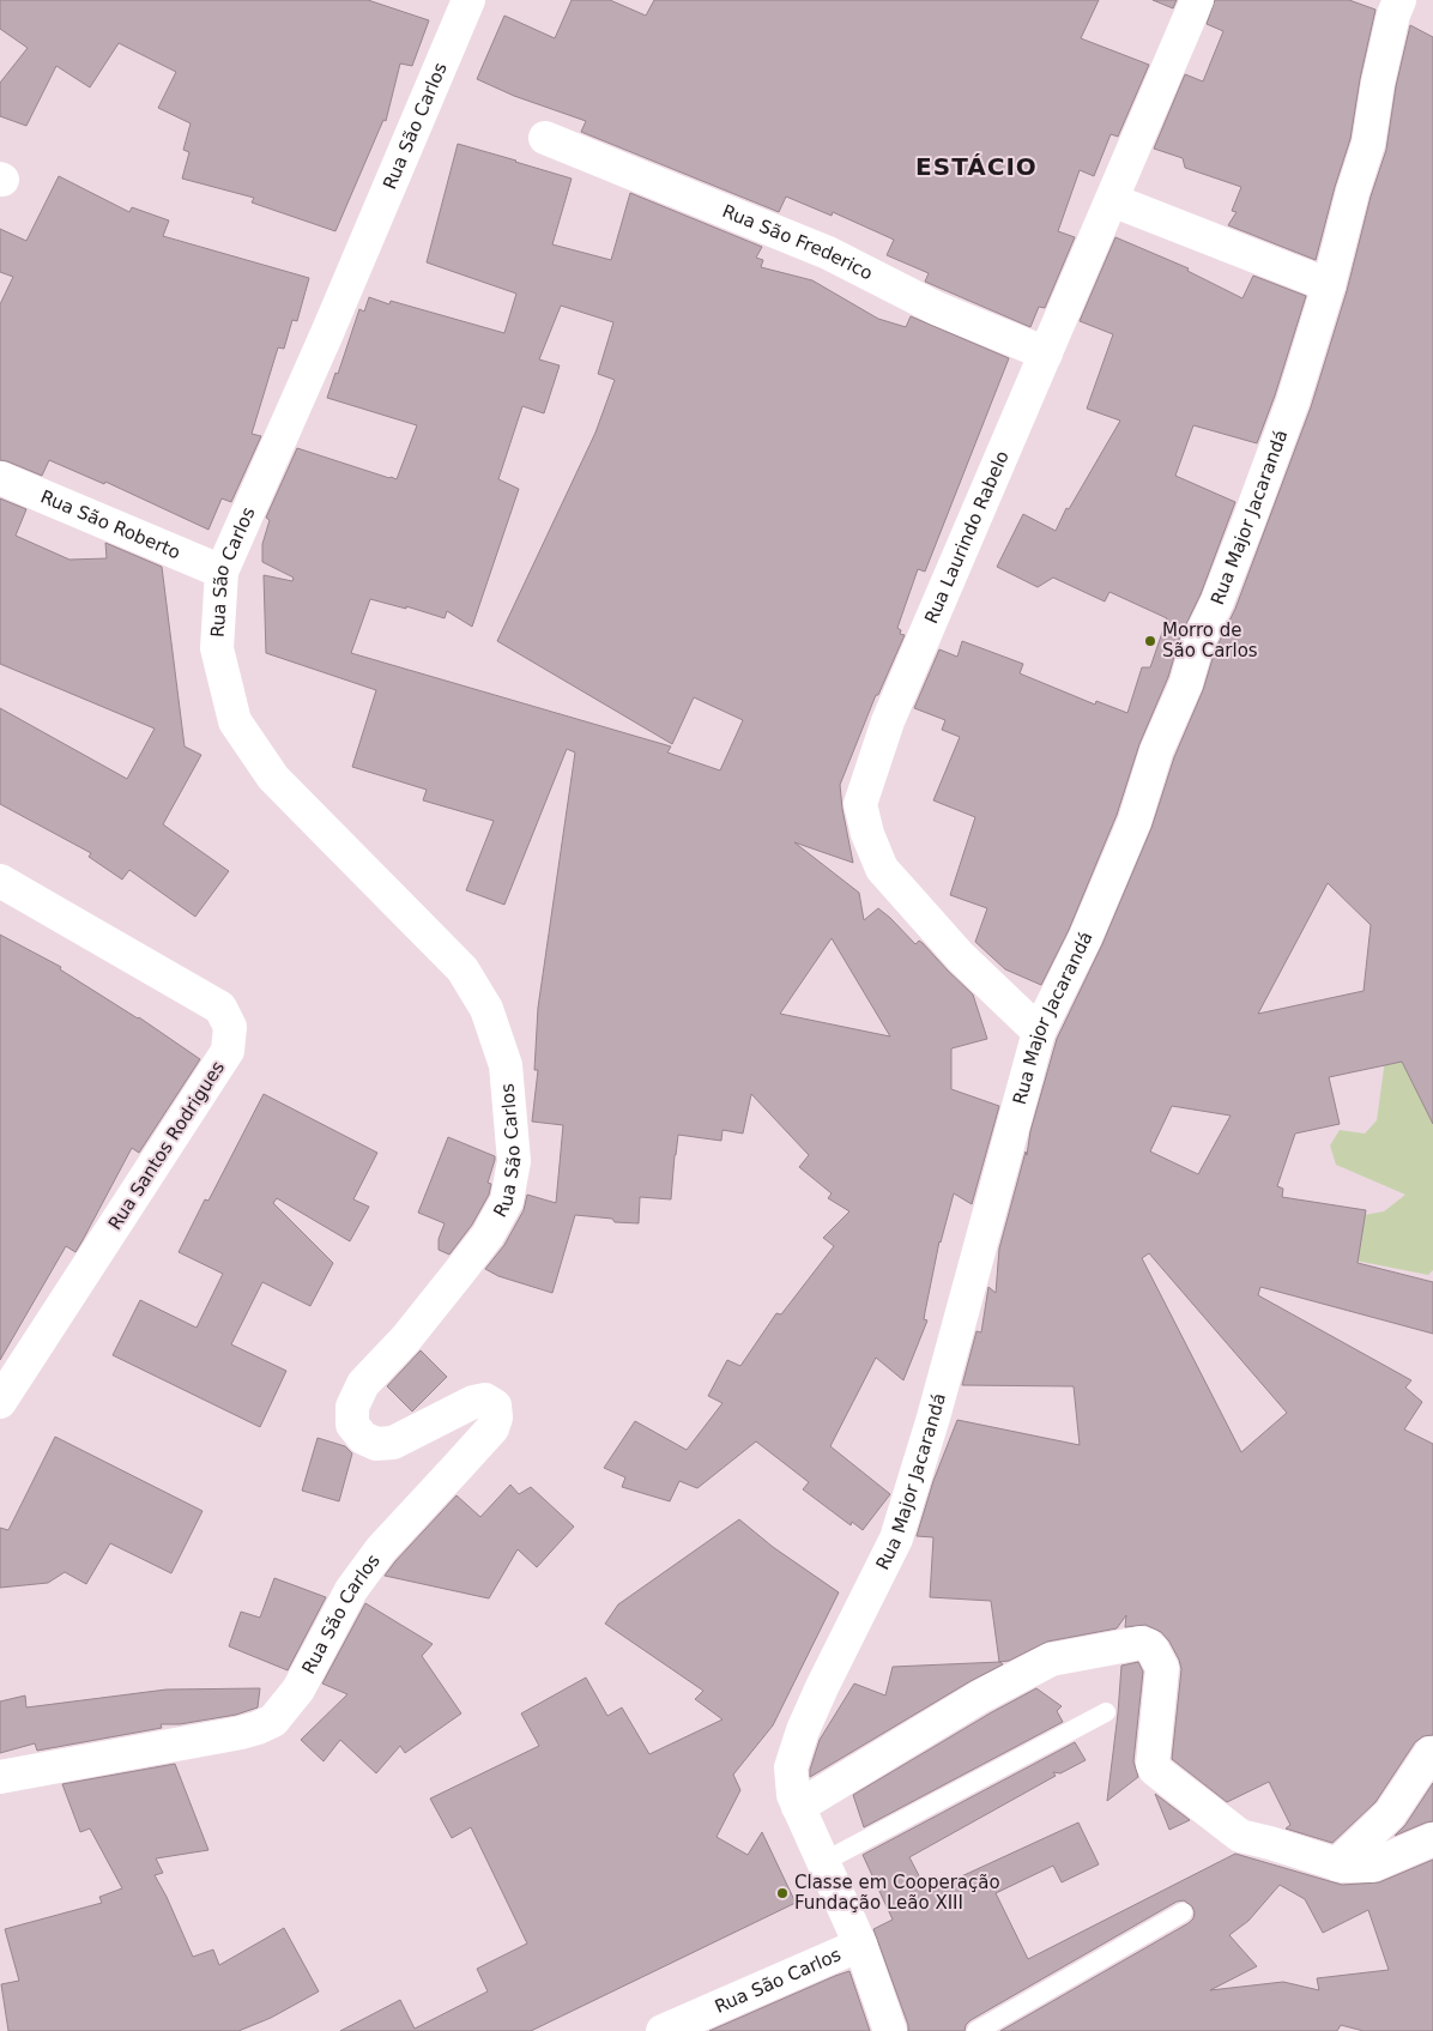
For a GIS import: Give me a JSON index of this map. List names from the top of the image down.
{
  "streets": {
    "street": [
      "Rua São Carlos",
      "Rua São Frederico",
      "Rua Major Jacarandá",
      "Rua São Roberto",
      "Rua Laurindo Rabelo",
      "Rua Santos Rodrigues"
    ]
  },
  "crossings": [
    ["Rua São Carlos", "Rua Major Jacarandá"],
    ["Rua São Carlos", "Rua São Roberto"],
    ["Rua São Frederico", "Rua Laurindo Rabelo"],
    ["Rua Major Jacarandá", "Rua Laurindo Rabelo"]
  ],
  "districts": ["ESTÁCIO"],
  "places": ["Morro de São Carlos", "Classe em Cooperação Fundação Leão XIII"]
}
